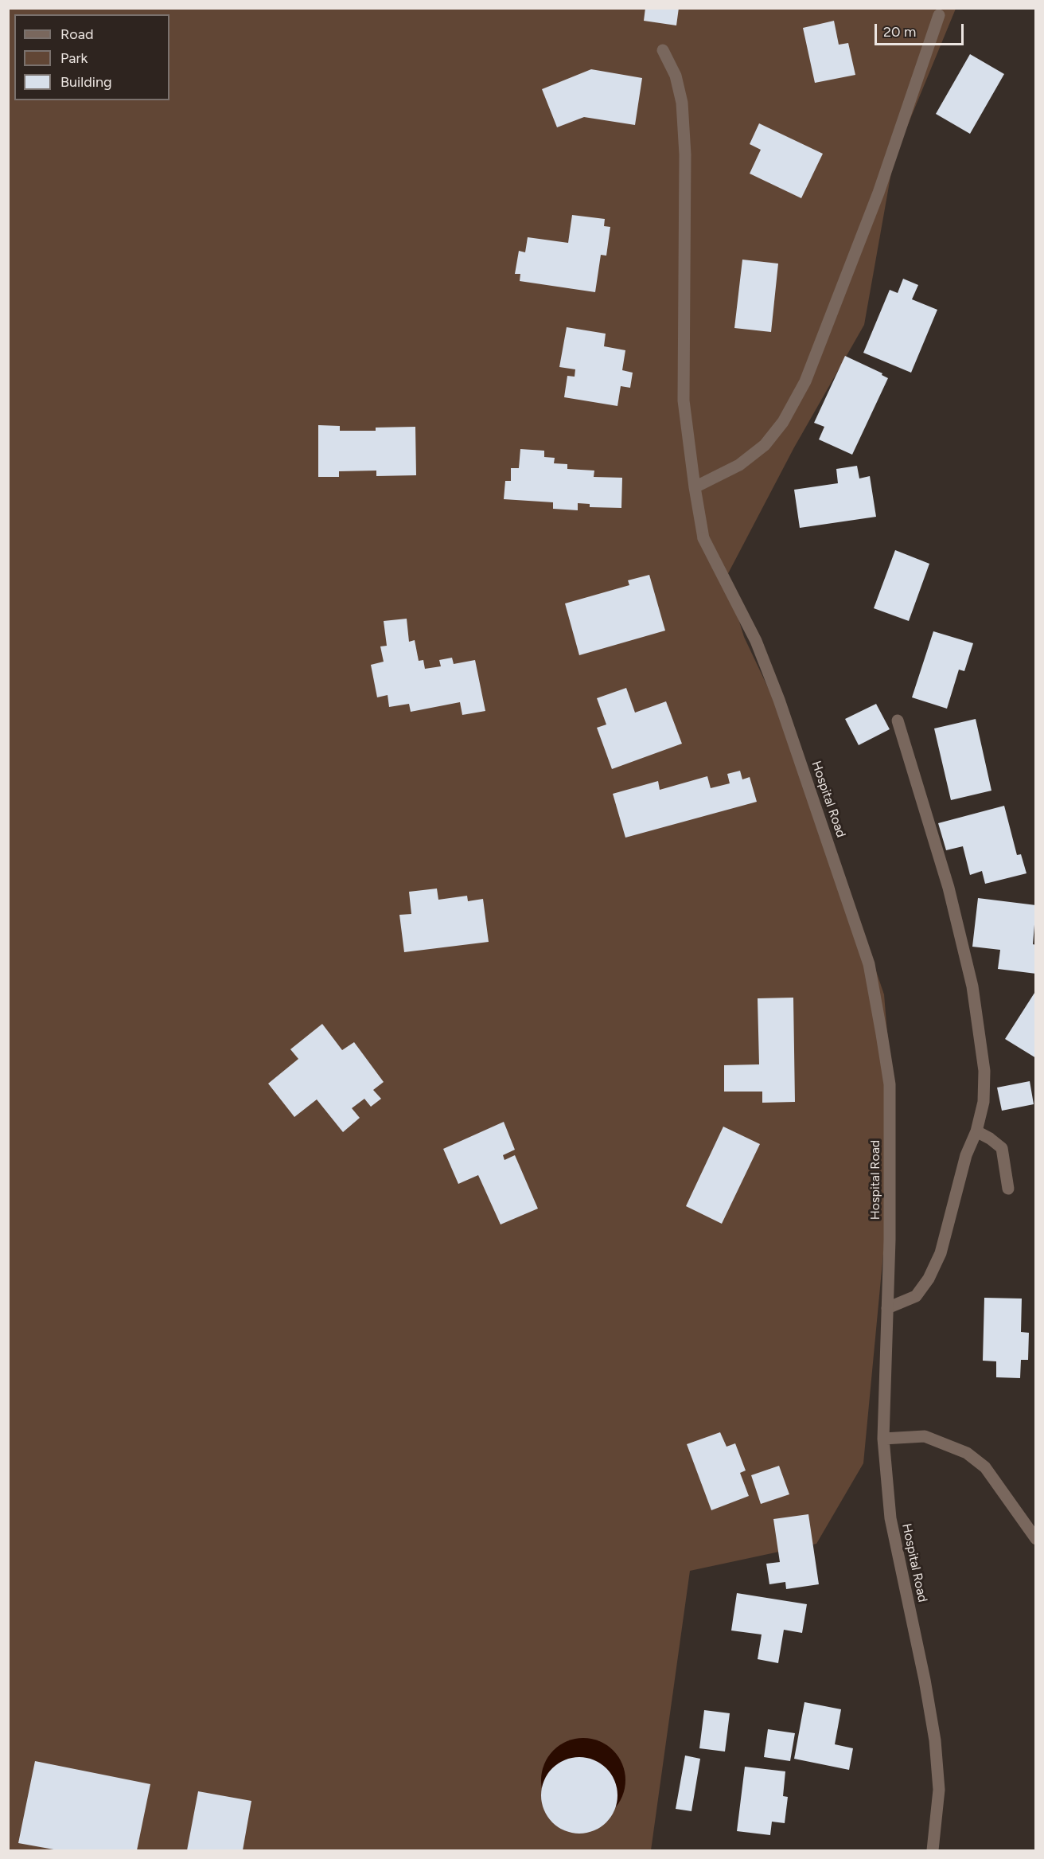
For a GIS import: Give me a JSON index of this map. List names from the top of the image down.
{
  "streets": {
    "street": ["Hospital Road"]
  },
  "legend": ["Road", "Park", "Building"],
  "scale_bar": "20 m"
}
